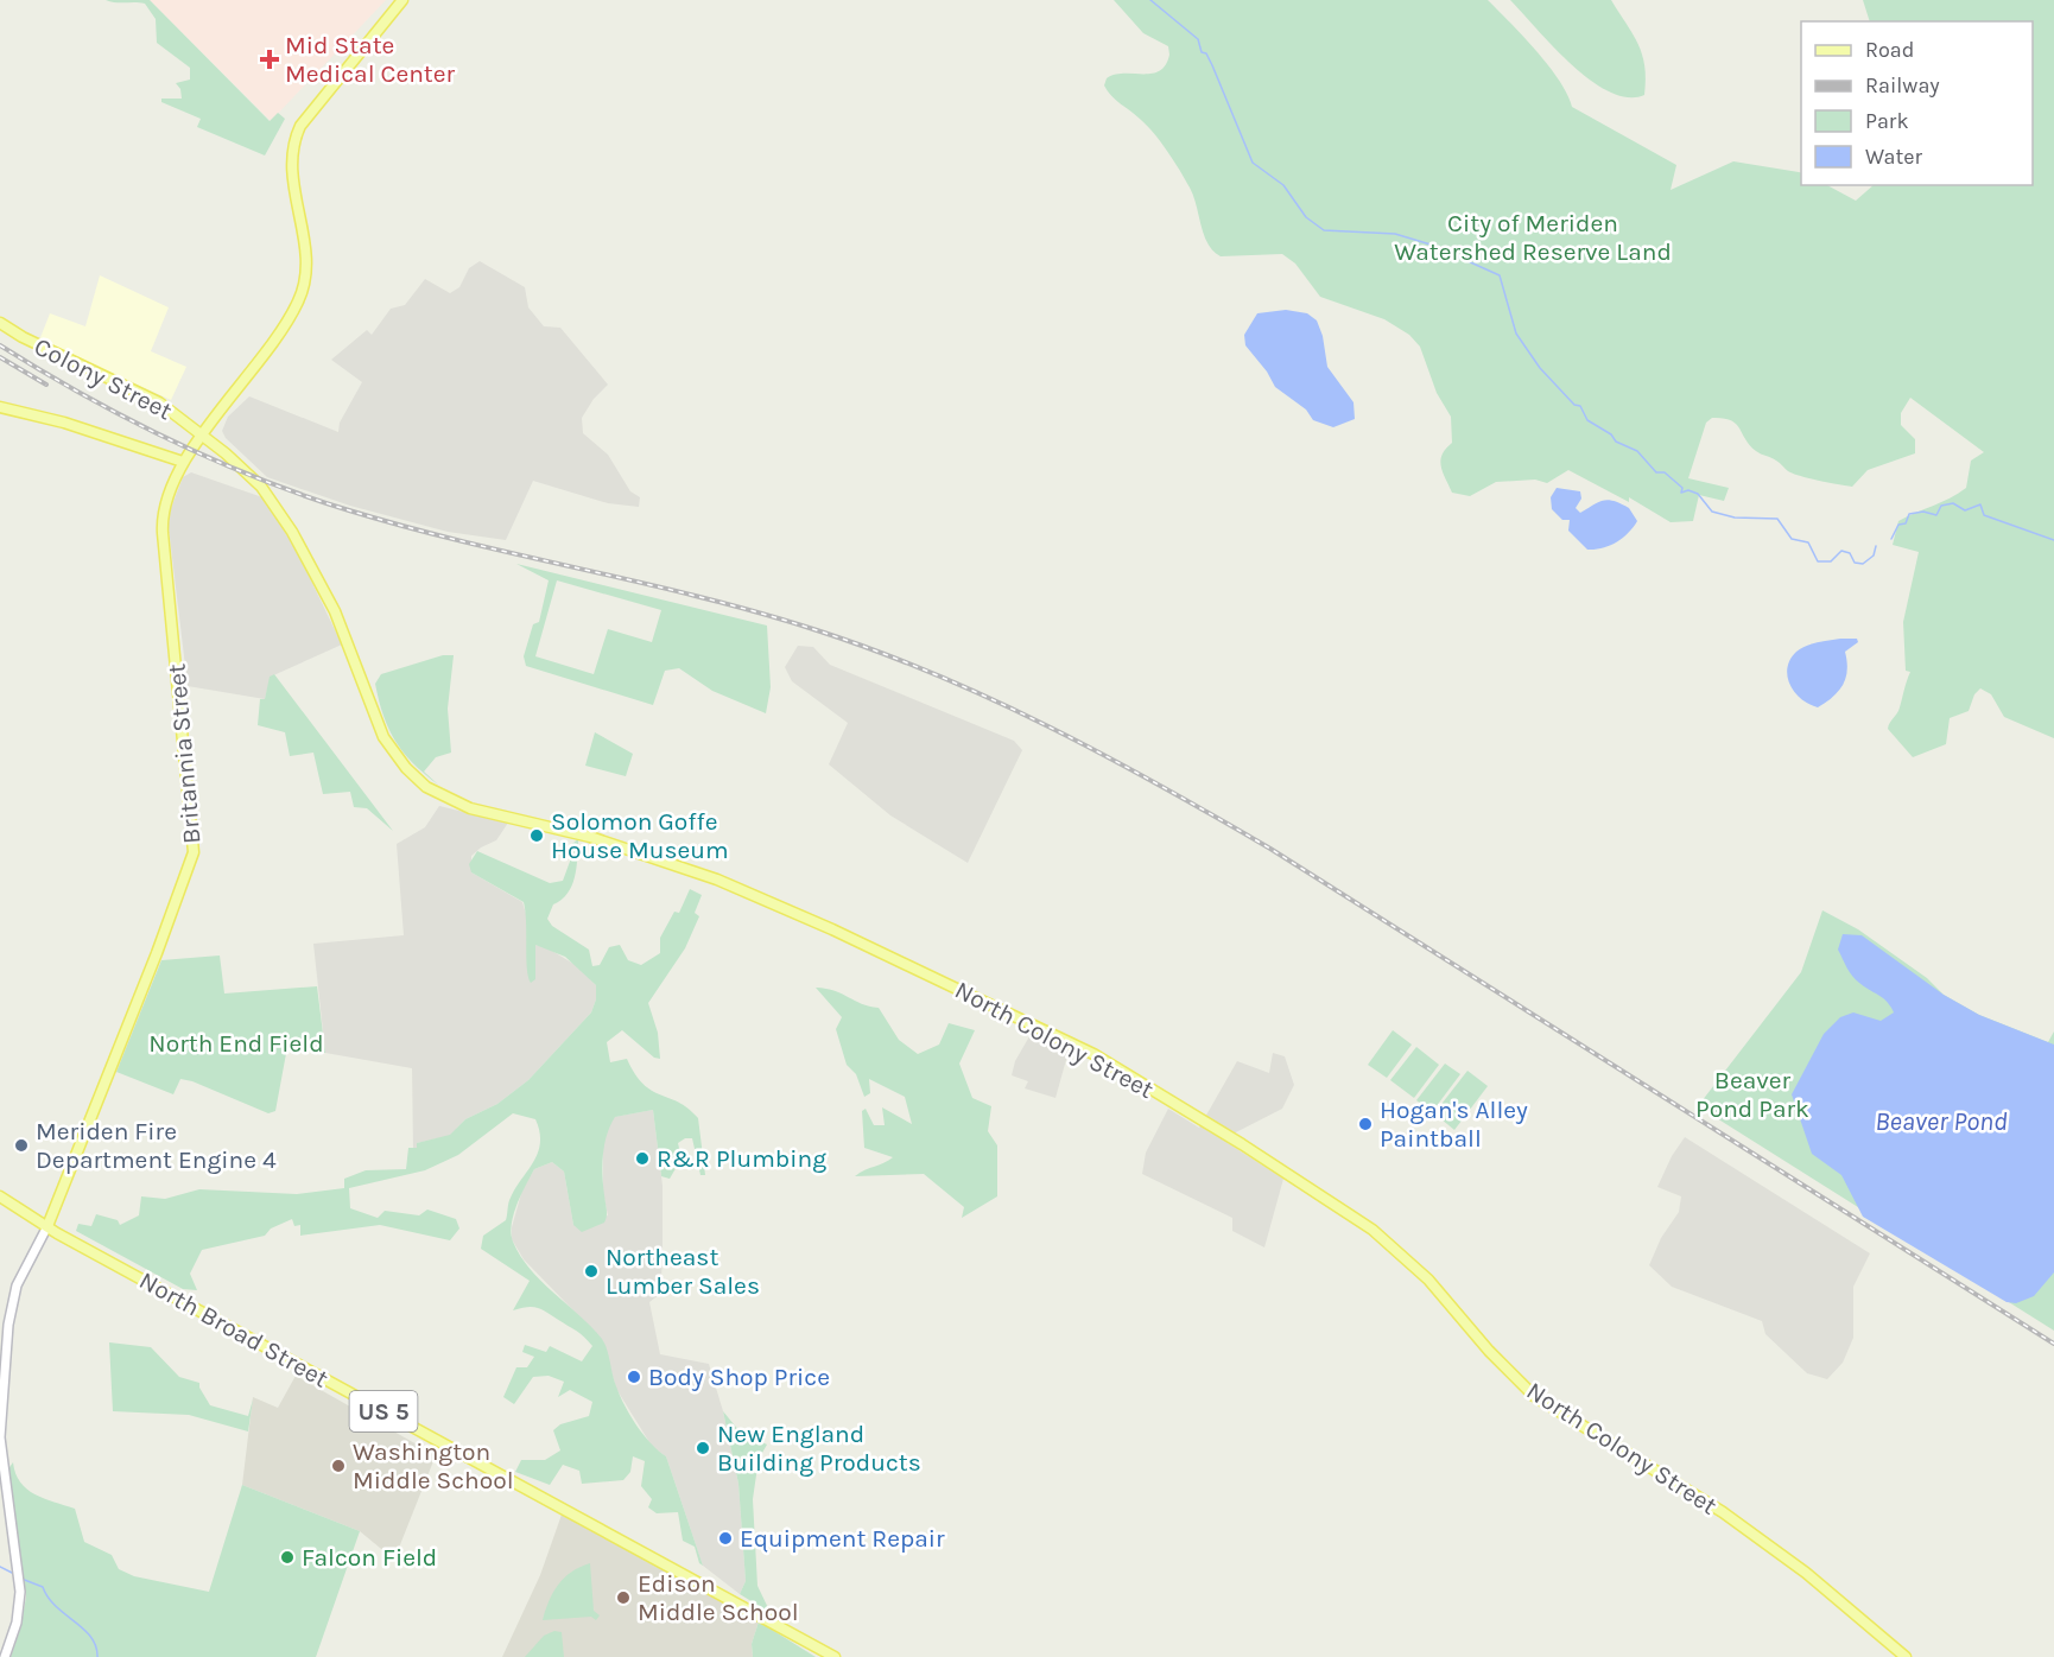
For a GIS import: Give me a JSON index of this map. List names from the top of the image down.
{
  "streets": {
    "main road": [
      "Colony Street",
      "Britannia Street",
      "North Colony Street",
      "North Broad Street",
      "US 5"
    ]
  },
  "crossings": [
    ["Colony Street", "Britannia Street"],
    ["Colony Street", "North Colony Street"],
    ["Britannia Street", "North Broad Street"],
    ["Britannia Street", "US 5"],
    ["North Broad Street", "US 5"]
  ],
  "water": ["Beaver Pond"],
  "parks": ["City of Meriden Watershed Reserve Land", "North End Field", "Beaver Pond Park"],
  "places": {
    "health": ["Mid State Medical Center"],
    "other": [
      "Solomon Goffe House Museum",
      "Hogan's Alley Paintball",
      "Meriden Fire Department Engine 4",
      "R&R Plumbing",
      "Northeast Lumber Sales",
      "Body Shop Price",
      "New England Building Products",
      "Washington Middle School",
      "Equipment Repair",
      "Falcon Field",
      "Edison Middle School"
    ]
  },
  "legend": [
    "Road",
    "Railway",
    "Park",
    "Water"
  ]
}
